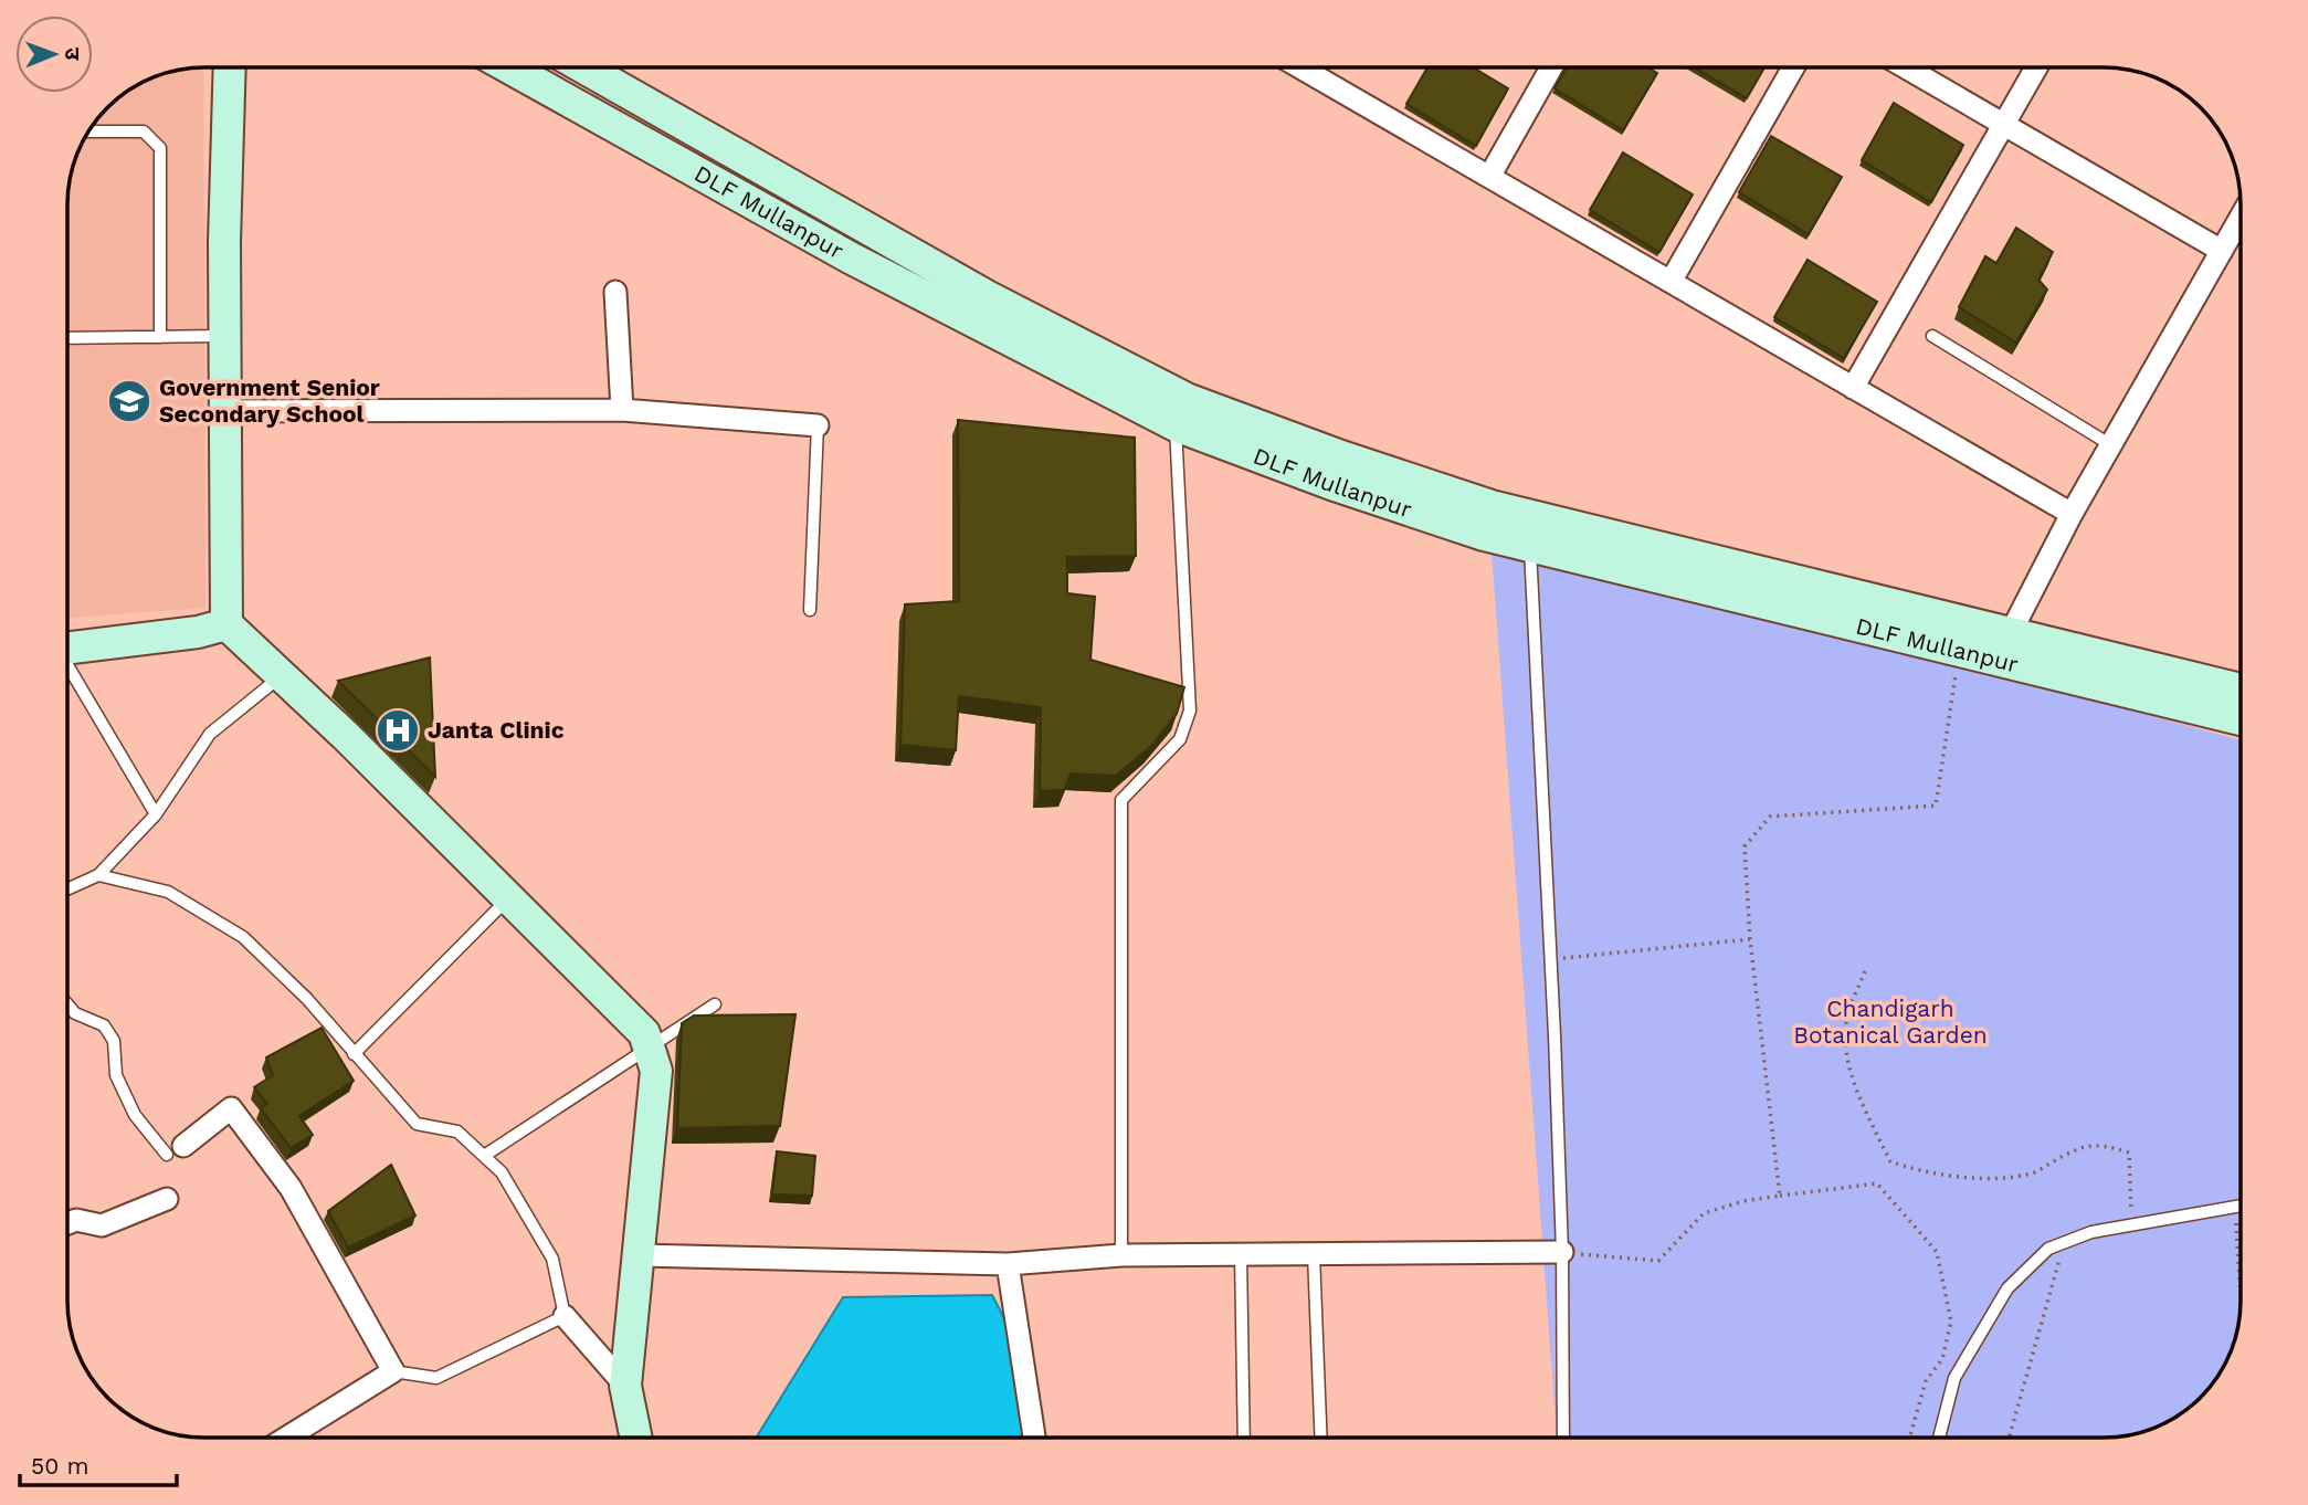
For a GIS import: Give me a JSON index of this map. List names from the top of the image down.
{
  "streets": {
    "main road": ["DLF Mullanpur"]
  },
  "parks": ["Chandigarh Botanical Garden"],
  "places": {
    "school or university": ["Government Senior Secondary School"],
    "hospital": ["Janta Clinic"]
  },
  "scale_bar": "50 m",
  "north": "right"
}
